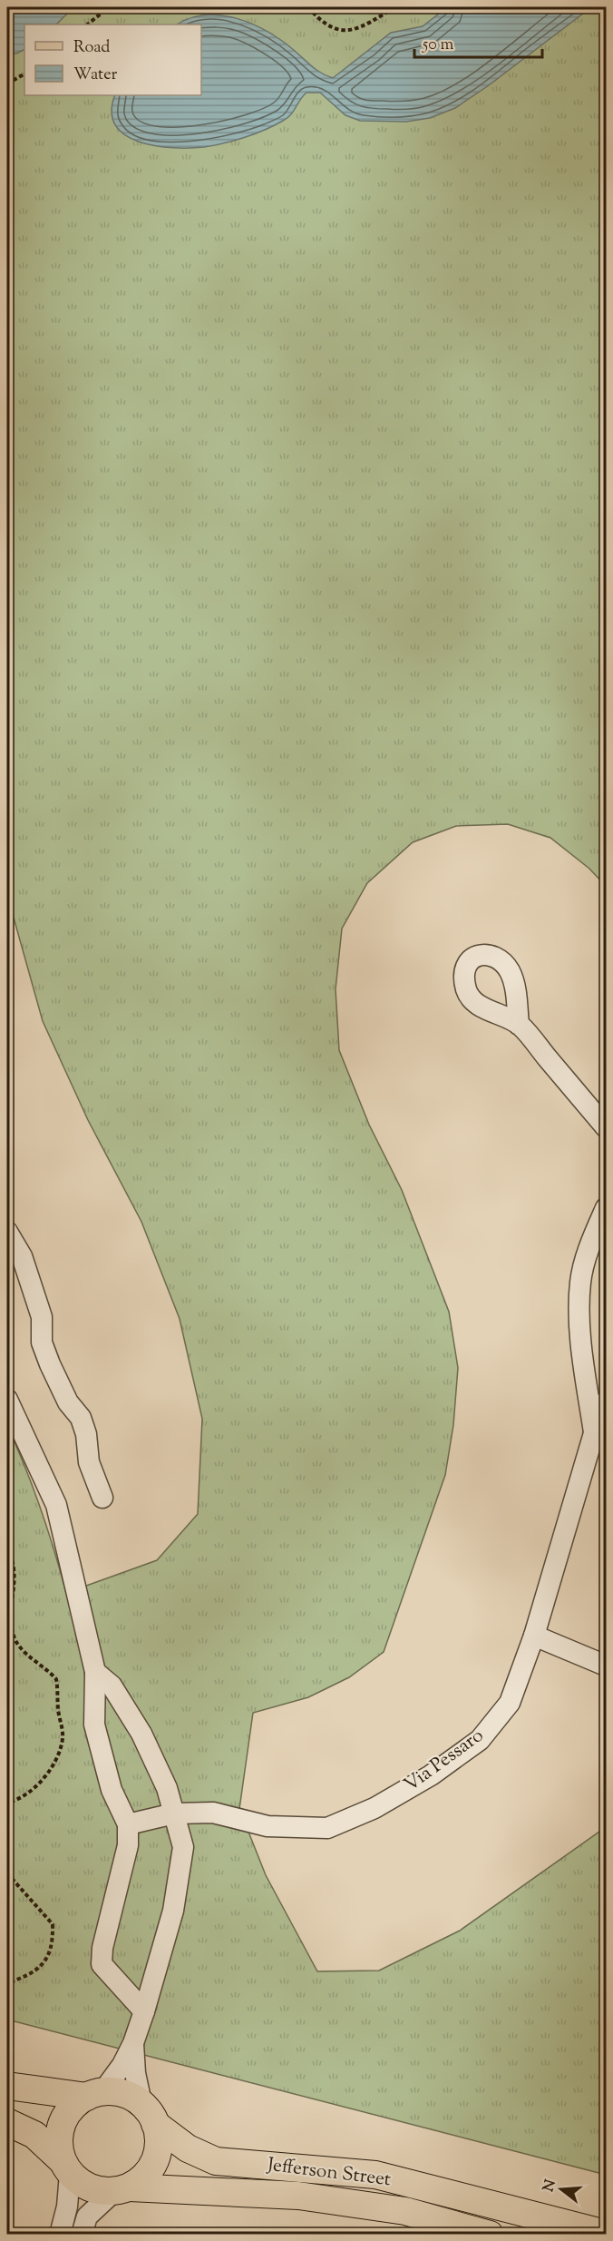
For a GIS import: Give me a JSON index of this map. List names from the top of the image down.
{
  "streets": {
    "main road": ["Jefferson Street"],
    "street": ["Via Pessaro"]
  },
  "legend": ["Road", "Water"],
  "scale_bar": "50 m",
  "north": "left"
}
